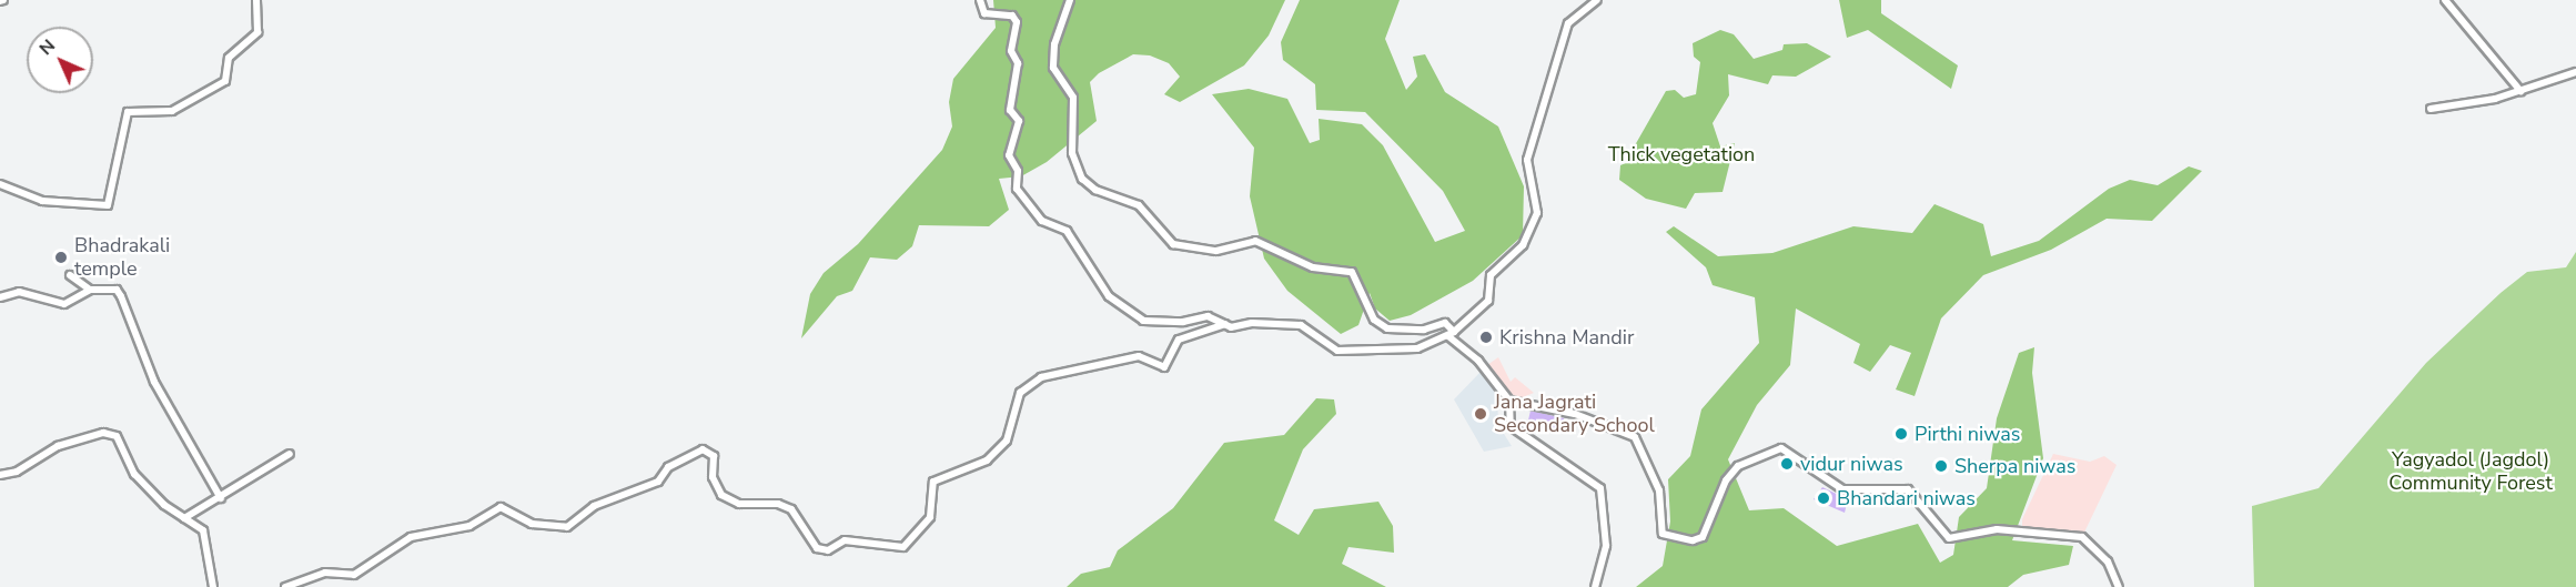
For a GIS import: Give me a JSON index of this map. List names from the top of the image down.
{
  "parks": ["Thick vegetation", "Yagyadol (Jagdol) Community Forest"],
  "places": [
    "Bhadrakali temple",
    "Krishna Mandir",
    "Jana Jagrati Secondary School",
    "Pirthi niwas",
    "vidur niwas",
    "Sherpa niwas",
    "Bhandari niwas"
  ],
  "north": "top left"
}
